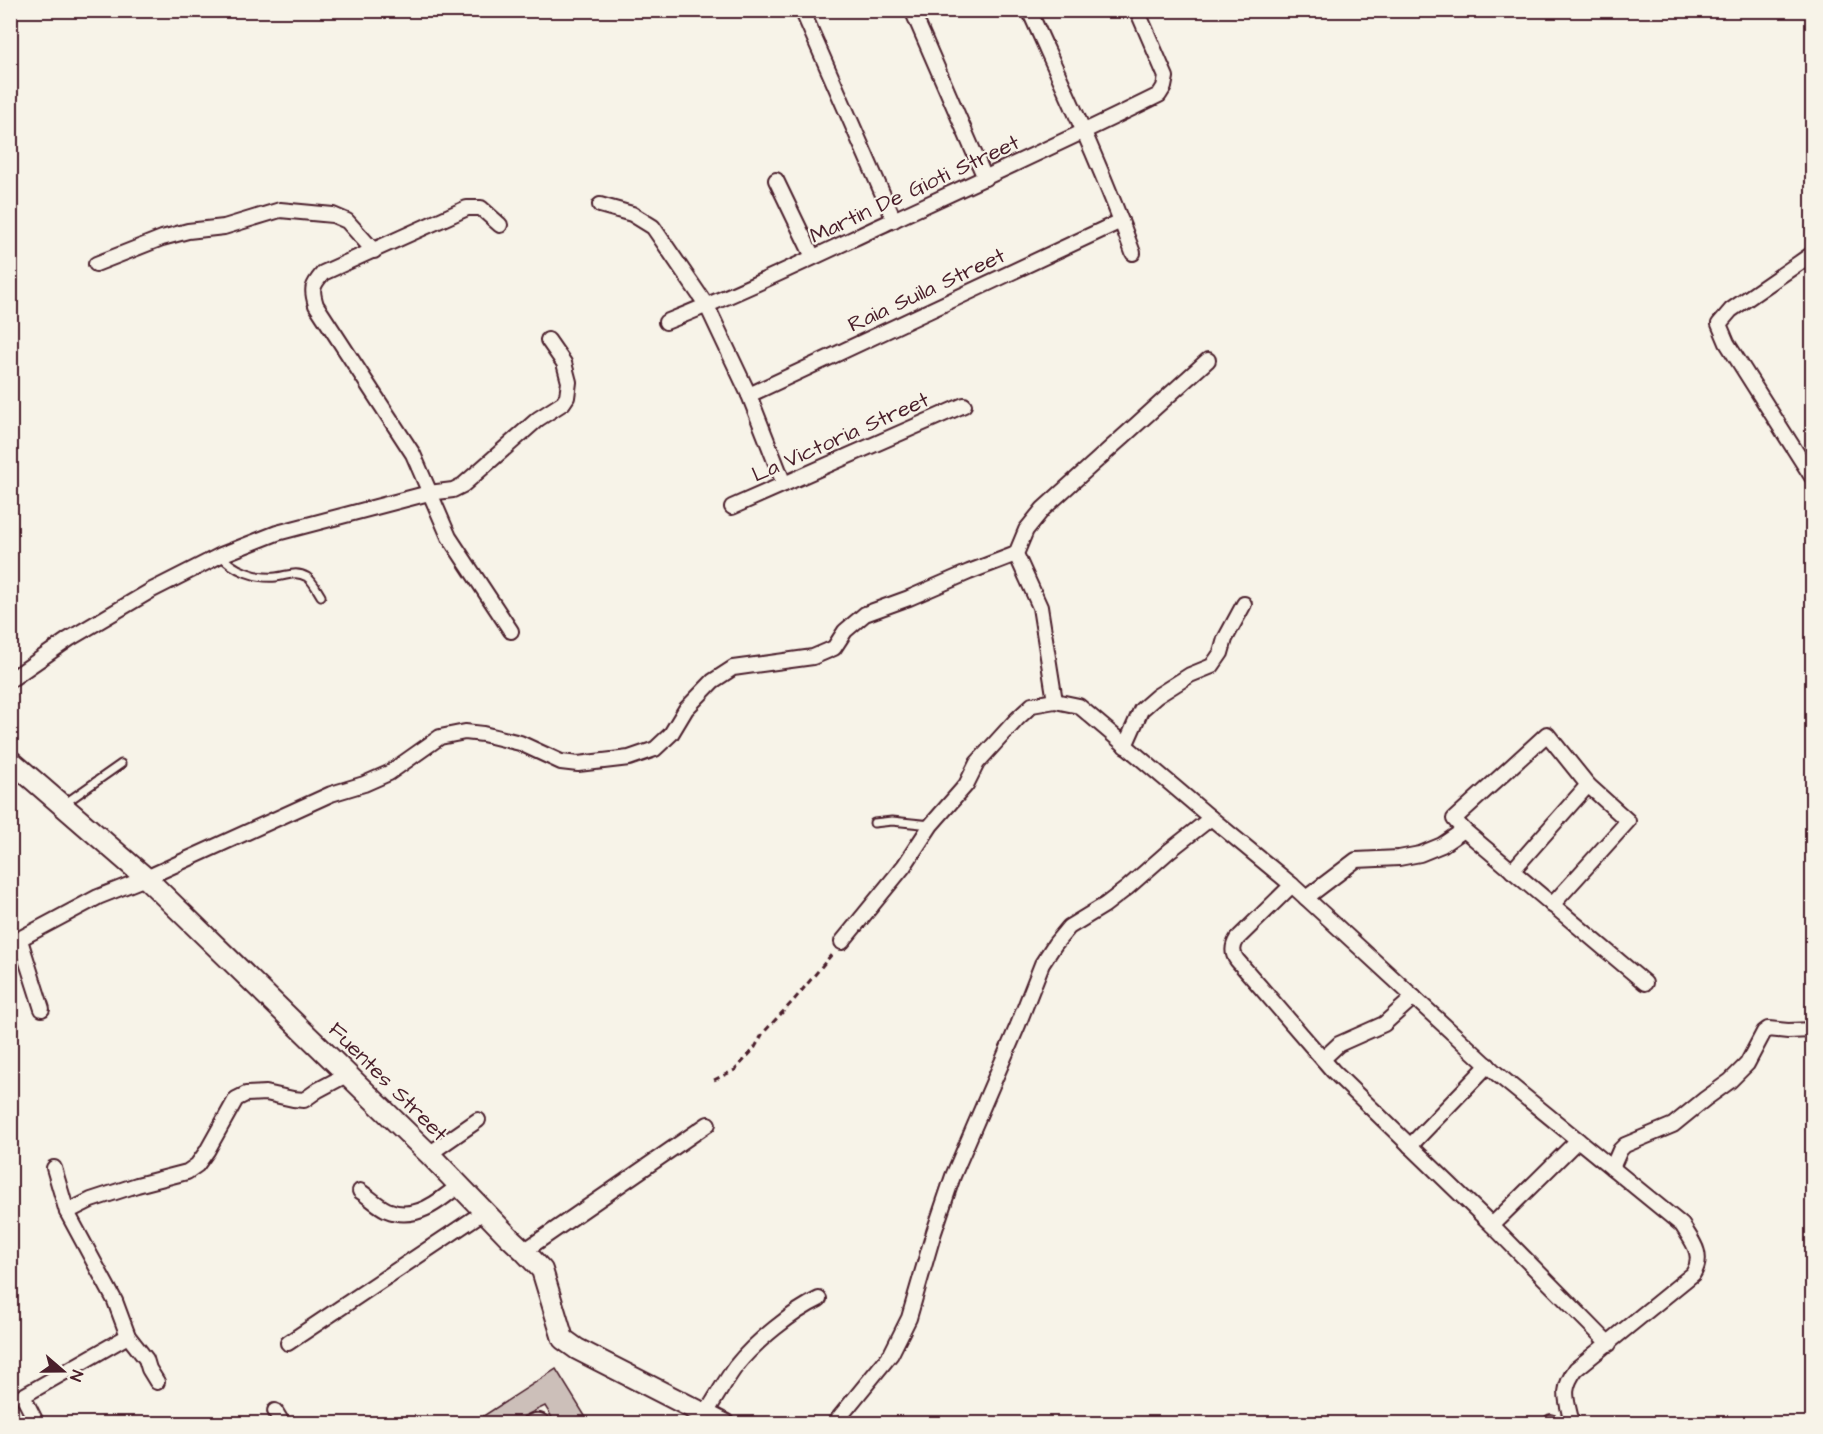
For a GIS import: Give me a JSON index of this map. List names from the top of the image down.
{
  "streets": {
    "street": [
      "Martin De Gioti Street",
      "Raia Suila Street",
      "La Victoria Street",
      "Fuentes Street"
    ]
  },
  "north": "right"
}
